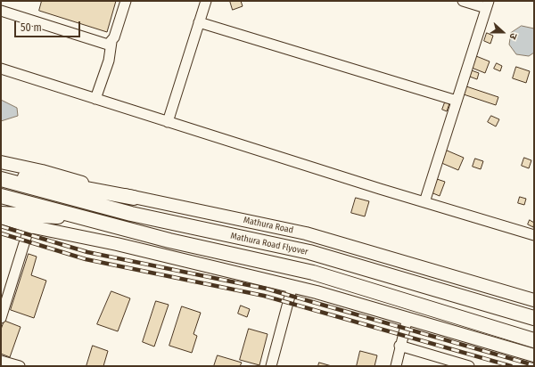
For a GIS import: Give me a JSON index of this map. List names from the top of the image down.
{
  "streets": {
    "highway": ["Mathura Road Flyover"],
    "main road": ["Mathura Road"]
  },
  "scale_bar": "50 m",
  "north": "right"
}
